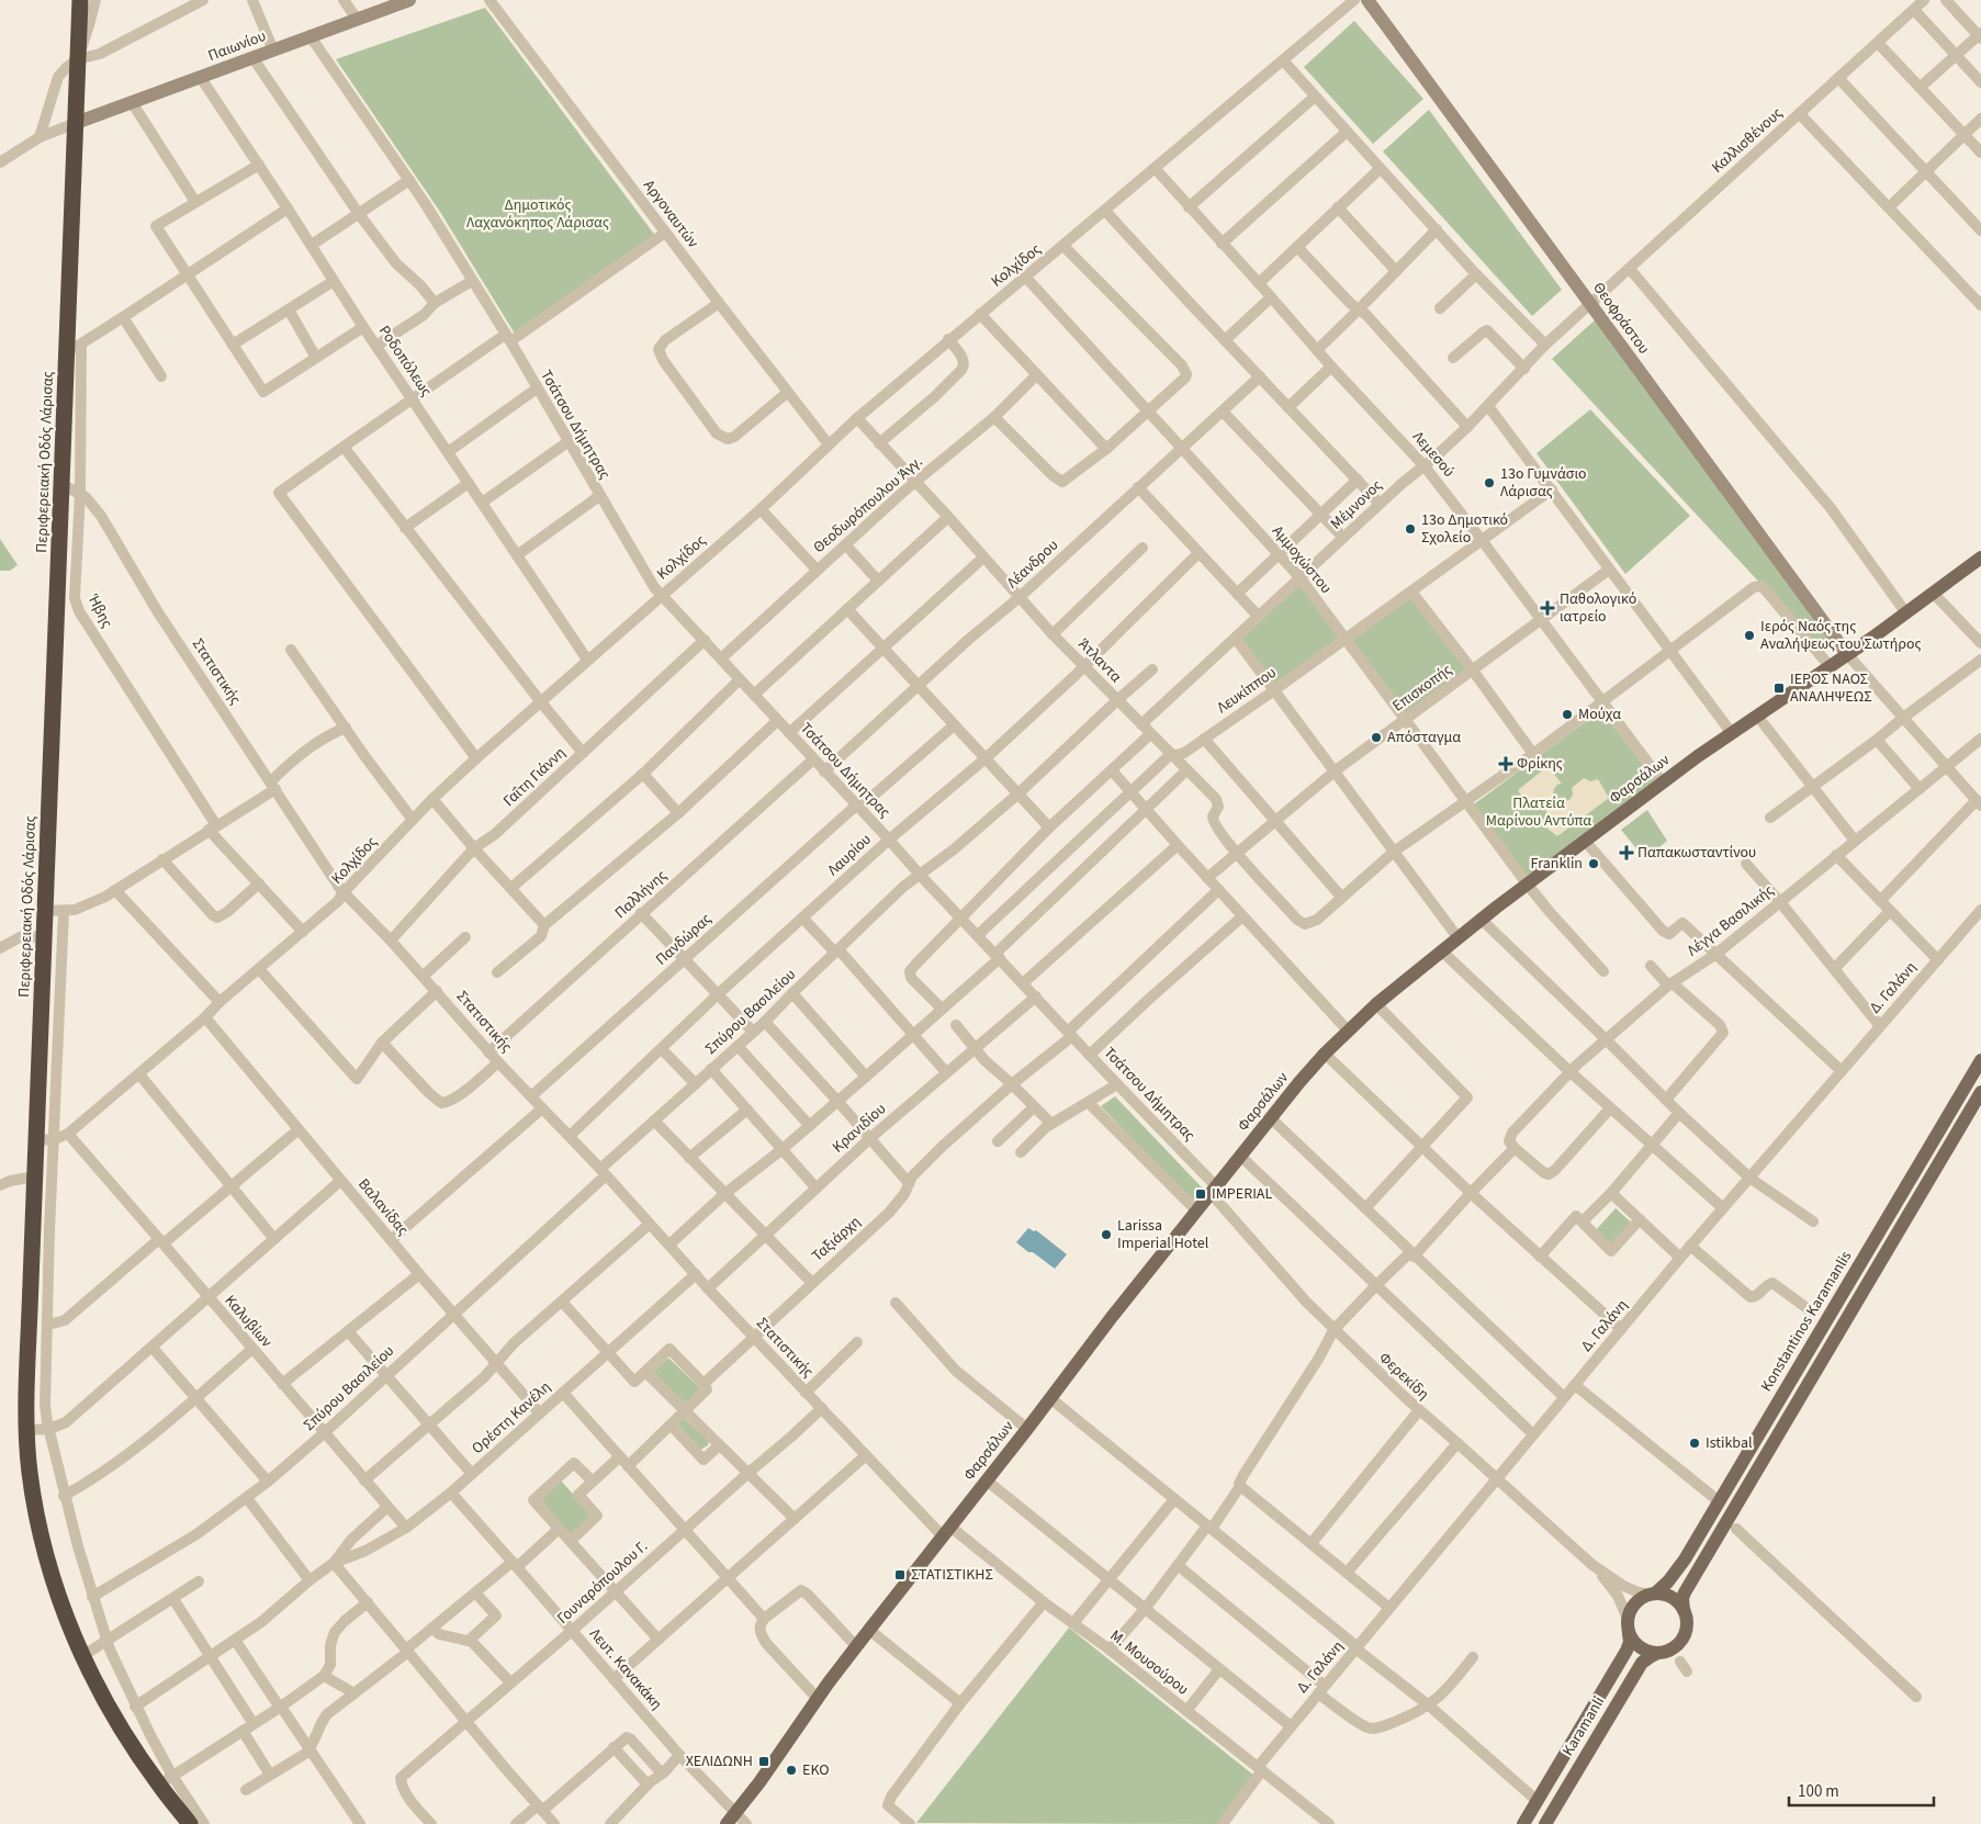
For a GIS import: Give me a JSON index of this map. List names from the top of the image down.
{
  "streets": {
    "highway": ["Περιφερειακή Οδός Λάρισας"],
    "main road": ["Φαρσάλων", "Κonstantinos Karamanlis", "Karamanli"],
    "street": [
      "Παιωνίου",
      "Καλλισθένους",
      "Αργοναυτών",
      "Κολχίδος",
      "Θεοφράστου",
      "Ροδοπόλεως",
      "Τσάτσου Δήμητρας",
      "Λεμεσού",
      "Θεοδωρόπουλου Άγγ.",
      "Μέμνονος",
      "Αμμοχώστου",
      "Λέανδρου",
      "Ήβης",
      "Άτλαντα",
      "Στατιστικής",
      "Επισκοπής",
      "Λευκίππου",
      "Γαΐτη Γιάννη",
      "Λαυρίου",
      "Παλλήνης",
      "Λέγγα Βασιλικής",
      "Πανδώρας",
      "Δ. Γαλάνη",
      "Σπύρου Βασιλείου",
      "Κρανιδίου",
      "Βαλανίδας",
      "Ταξιάρχη",
      "Καλυβίων",
      "Φερεκίδη",
      "Ορέστη Κανέλη",
      "Γουναρόπουλου Γ.",
      "Μ. Μουσούρου",
      "Λευτ. Κανακάκη"
    ]
  },
  "crossings": [
    ["Παιωνίου", "Ροδοπόλεως"],
    ["Παιωνίου", "Τσάτσου Δήμητρας"],
    ["Παιωνίου", "Περιφερειακή Οδός Λάρισας"],
    ["Καλλισθένους", "Θεοφράστου"],
    ["Καλλισθένους", "Μέμνονος"],
    ["Αργοναυτών", "Κολχίδος"],
    ["Κολχίδος", "Ροδοπόλεως"],
    ["Κολχίδος", "Τσάτσου Δήμητρας"],
    ["Κολχίδος", "Λεμεσού"],
    ["Κολχίδος", "Περιφερειακή Οδός Λάρισας"],
    ["Κολχίδος", "Αμμοχώστου"],
    ["Κολχίδος", "Ήβης"],
    ["Κολχίδος", "Άτλαντα"],
    ["Κολχίδος", "Στατιστικής"],
    ["Κολχίδος", "Βαλανίδας"],
    ["Κολχίδος", "Καλυβίων"],
    ["Θεοφράστου", "Μέμνονος"],
    ["Θεοφράστου", "Φαρσάλων"],
    ["Τσάτσου Δήμητρας", "Θεοδωρόπουλου Άγγ."],
    ["Τσάτσου Δήμητρας", "Λέανδρου"],
    ["Τσάτσου Δήμητρας", "Λευκίππου"],
    ["Τσάτσου Δήμητρας", "Γαΐτη Γιάννη"],
    ["Τσάτσου Δήμητρας", "Φαρσάλων"],
    ["Τσάτσου Δήμητρας", "Λαυρίου"],
    ["Τσάτσου Δήμητρας", "Παλλήνης"],
    ["Τσάτσου Δήμητρας", "Πανδώρας"],
    ["Τσάτσου Δήμητρας", "Σπύρου Βασιλείου"],
    ["Τσάτσου Δήμητρας", "Κρανιδίου"],
    ["Τσάτσου Δήμητρας", "Ταξιάρχη"],
    ["Τσάτσου Δήμητρας", "Φερεκίδη"],
    ["Λεμεσού", "Μέμνονος"],
    ["Λεμεσού", "Επισκοπής"],
    ["Λεμεσού", "Λευκίππου"],
    ["Λεμεσού", "Φαρσάλων"],
    ["Περιφερειακή Οδός Λάρισας", "Ήβης"],
    ["Περιφερειακή Οδός Λάρισας", "Στατιστικής"],
    ["Θεοδωρόπουλου Άγγ.", "Άτλαντα"],
    ["Μέμνονος", "Αμμοχώστου"],
    ["Μέμνονος", "Άτλαντα"],
    ["Αμμοχώστου", "Λέανδρου"],
    ["Αμμοχώστου", "Επισκοπής"],
    ["Αμμοχώστου", "Λευκίππου"],
    ["Αμμοχώστου", "Φαρσάλων"],
    ["Λέανδρου", "Άτλαντα"],
    ["Ήβης", "Στατιστικής"],
    ["Άτλαντα", "Επισκοπής"],
    ["Άτλαντα", "Λευκίππου"],
    ["Άτλαντα", "Λαυρίου"],
    ["Άτλαντα", "Σπύρου Βασιλείου"],
    ["Στατιστικής", "Γαΐτη Γιάννη"],
    ["Στατιστικής", "Φαρσάλων"],
    ["Στατιστικής", "Λαυρίου"],
    ["Στατιστικής", "Παλλήνης"],
    ["Στατιστικής", "Πανδώρας"],
    ["Στατιστικής", "Σπύρου Βασιλείου"],
    ["Στατιστικής", "Κρανιδίου"],
    ["Στατιστικής", "Ταξιάρχη"],
    ["Στατιστικής", "Ορέστη Κανέλη"],
    ["Στατιστικής", "Γουναρόπουλου Γ."],
    ["Στατιστικής", "Μ. Μουσούρου"],
    ["Φαρσάλων", "Φερεκίδη"],
    ["Φαρσάλων", "Μ. Μουσούρου"],
    ["Φαρσάλων", "Λευτ. Κανακάκη"],
    ["Λέγγα Βασιλικής", "Φερεκίδη"],
    ["Λέγγα Βασιλικής", "Μ. Μουσούρου"],
    ["Δ. Γαλάνη", "Φερεκίδη"],
    ["Δ. Γαλάνη", "Μ. Μουσούρου"],
    ["Σπύρου Βασιλείου", "Βαλανίδας"],
    ["Σπύρου Βασιλείου", "Καλυβίων"],
    ["Βαλανίδας", "Ορέστη Κανέλη"],
    ["Καλυβίων", "Ορέστη Κανέλη"],
    ["Κonstantinos Karamanlis", "Φερεκίδη"],
    ["Κonstantinos Karamanlis", "Karamanli"],
    ["Φερεκίδη", "Karamanli"],
    ["Ορέστη Κανέλη", "Λευτ. Κανακάκη"],
    ["Γουναρόπουλου Γ.", "Λευτ. Κανακάκη"]
  ],
  "parks": ["Δημοτικός Λαχανόκηπος Λάρισας", "Πλατεία Μαρίνου Αντύπα"],
  "places": {
    "other": [
      "13ο Γυμνάσιο Λάρισας",
      "13ο Δημοτικό Σχολείο",
      "Ιερός Ναός της Αναλήψεως του Σωτήρος",
      "Μούχα",
      "Απόσταγμα",
      "Franklin",
      "Larissa Imperial Hotel",
      "Istikbal",
      "EKO"
    ],
    "health": ["Παθολογικό ιατρείο", "Φρίκης", "Παπακωσταντίνου"],
    "transit": [
      "ΙΕΡΟΣ ΝΑΟΣ ΑΝΑΛΗΨΕΩΣ",
      "IMPERIAL",
      "ΣΤΑΤΙΣΤΙΚΗΣ",
      "ΧΕΛΙΔΩΝΗ"
    ]
  },
  "scale_bar": "100 m"
}
